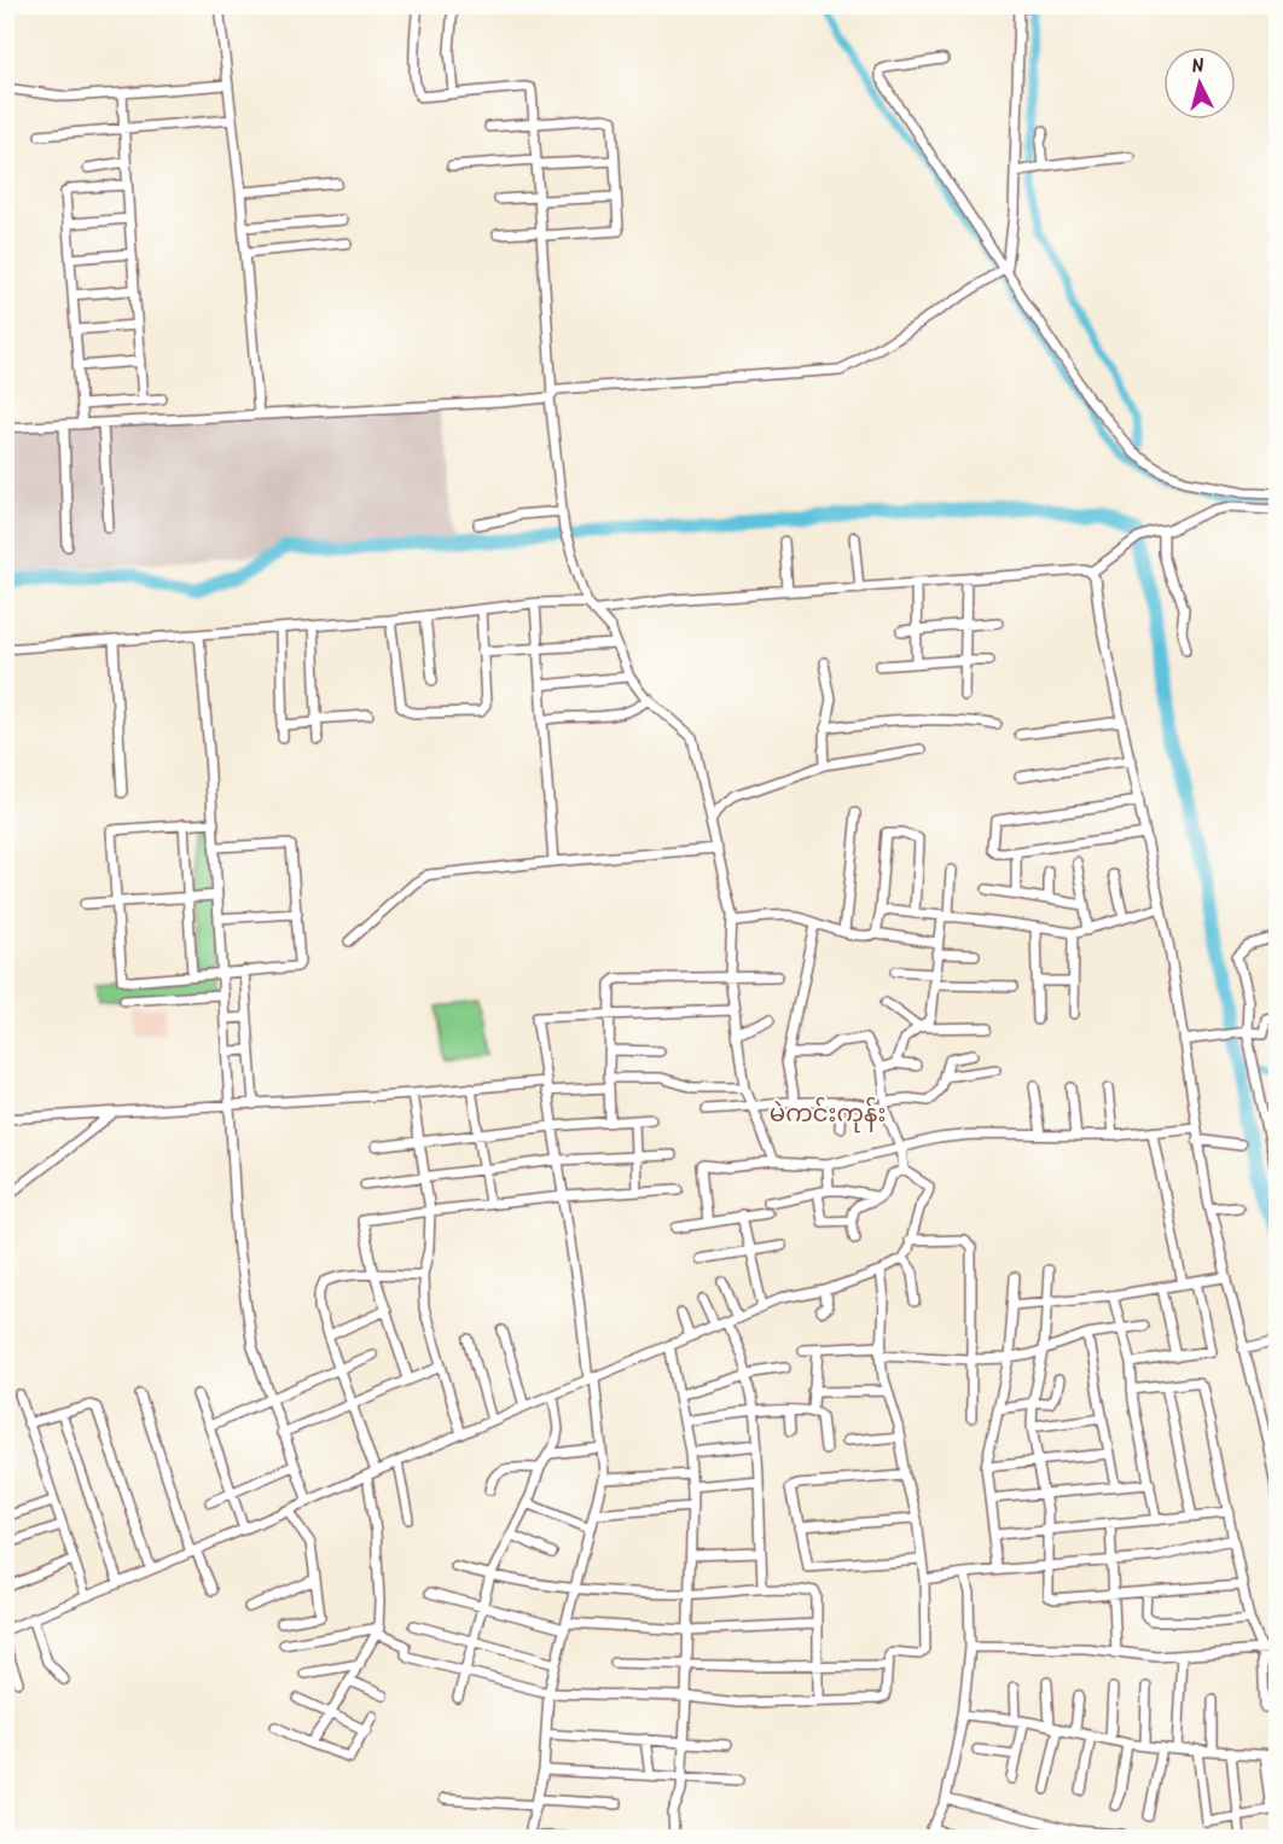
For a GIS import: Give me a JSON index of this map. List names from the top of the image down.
{
  "districts": ["မဲကင်းကုန်း"],
  "north": "top"
}
